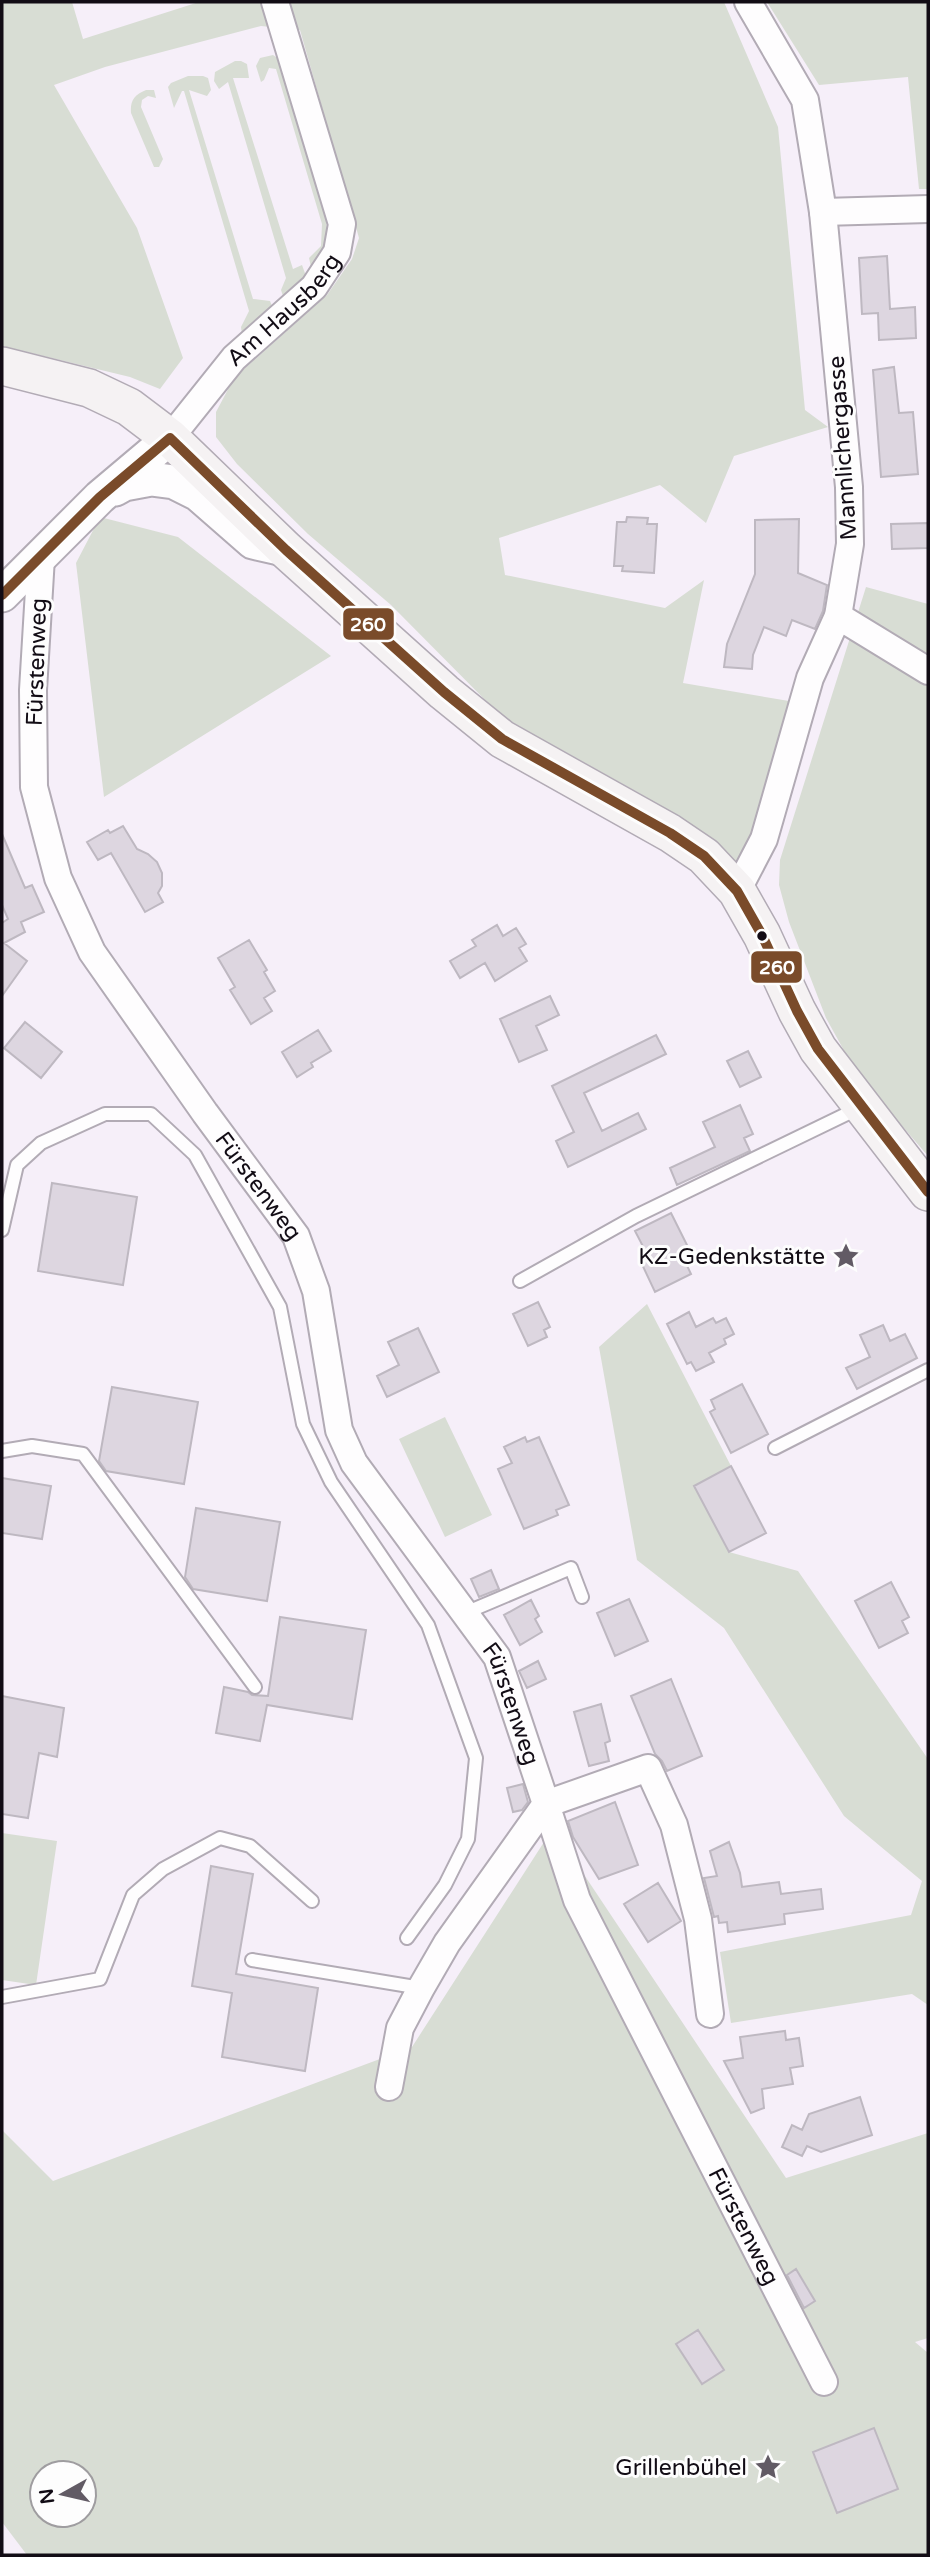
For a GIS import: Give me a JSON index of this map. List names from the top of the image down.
{
  "streets": {
    "street": ["Am Hausberg", "Mannlichergasse", "Fürstenweg"]
  },
  "places": {
    "place": ["KZ-Gedenkstätte", "Grillenbühel"]
  },
  "lines": ["transit line 260"],
  "north": "left"
}
